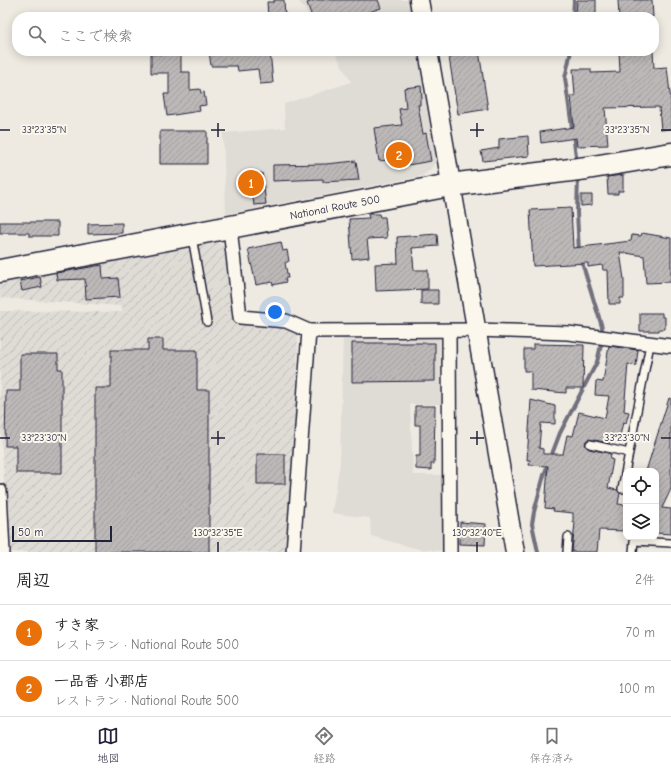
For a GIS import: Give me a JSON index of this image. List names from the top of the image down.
{
  "streets": {
    "highway": ["National Route 500"]
  },
  "scale_bar": "50 m",
  "page": {
    "search": "ここで検索",
    "pins": ["2", "1"],
    "scale": "50 m",
    "heading": ["周辺", "2件"],
    "list": [
      {
        "mark": "1",
        "name": "すき家",
        "note": "レストラン · National Route 500",
        "value": "70 m"
      },
      {
        "mark": "2",
        "name": "一品香 小郡店",
        "note": "レストラン · National Route 500",
        "value": "100 m"
      }
    ],
    "nav": ["地図", "経路", "保存済み"]
  },
  "coordinates": [
    "33°23'35\"N",
    "33°23'30\"N",
    "130°32'35\"E",
    "130°32'40\"E"
  ]
}
